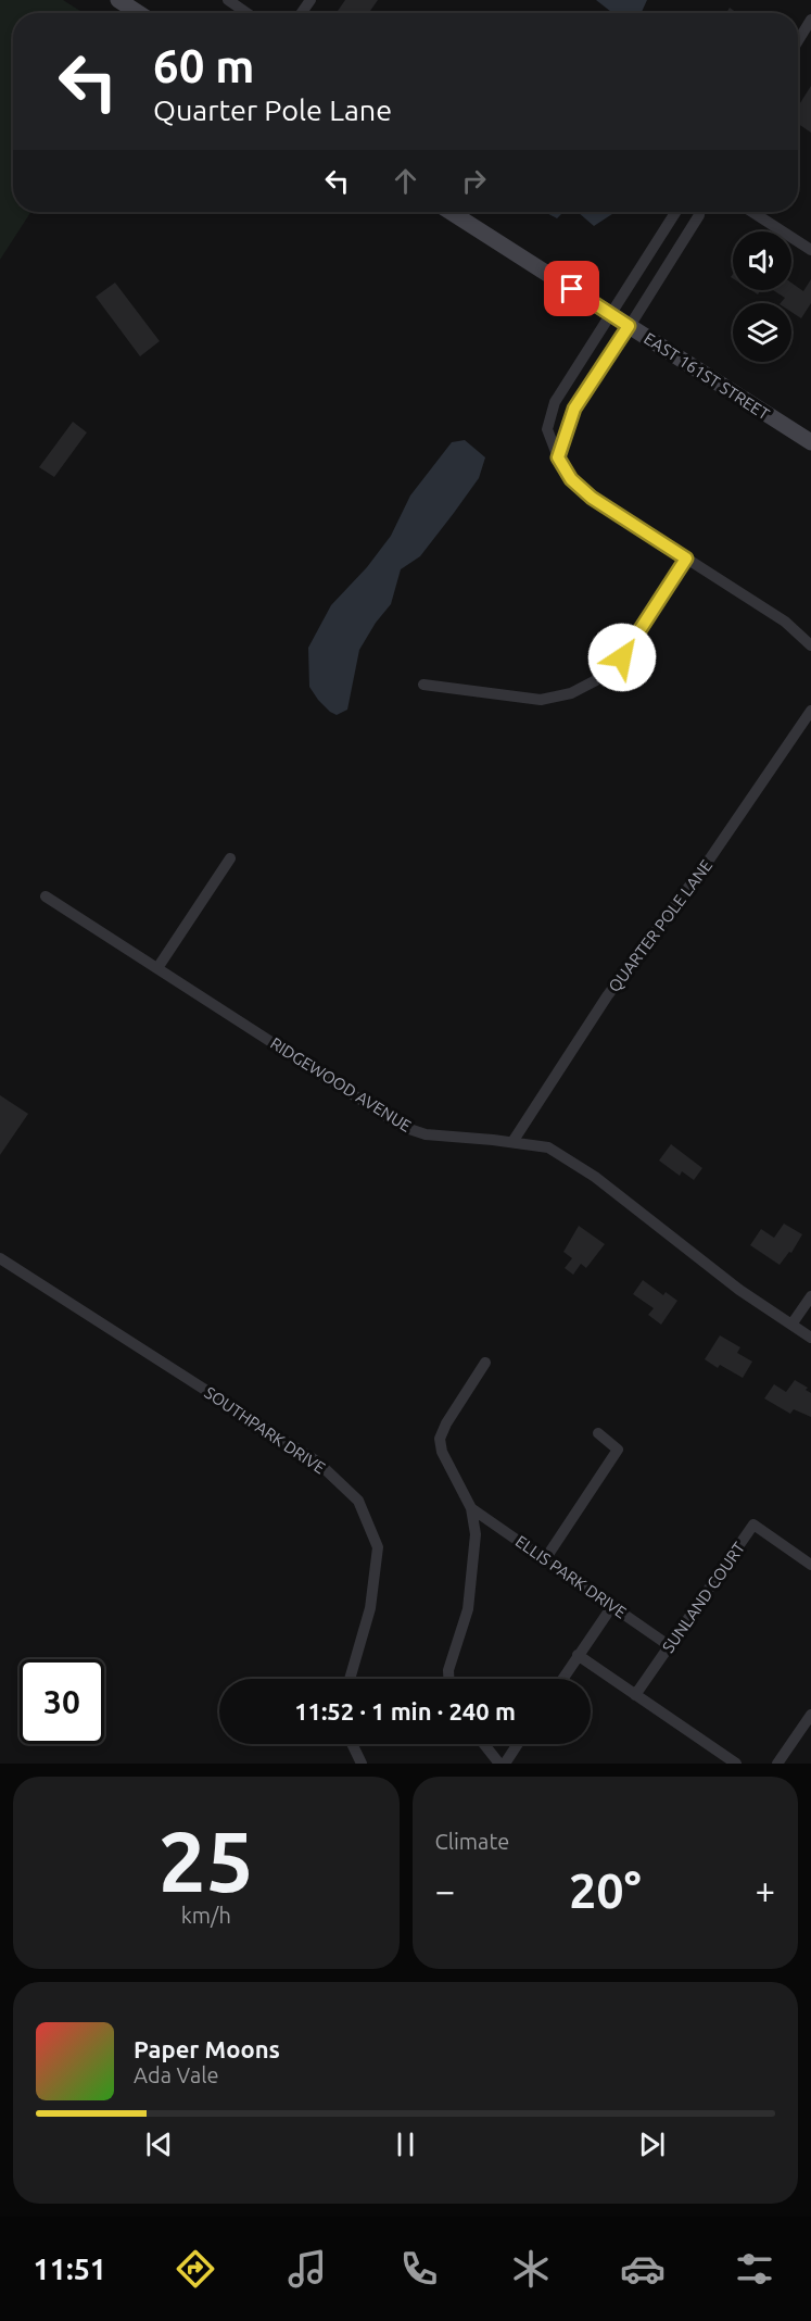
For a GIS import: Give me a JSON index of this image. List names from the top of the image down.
{
  "streets": {
    "street": [
      "EAST 161ST STREET",
      "QUARTER POLE LANE",
      "RIDGEWOOD AVENUE",
      "SOUTHPARK DRIVE",
      "ELLIS PARK DRIVE",
      "SUNLAND COURT"
    ]
  },
  "crossings": [
    ["QUARTER POLE LANE", "RIDGEWOOD AVENUE"],
    ["ELLIS PARK DRIVE", "SUNLAND COURT"]
  ],
  "page": {
    "turn": ["60 m", "Quarter Pole Lane"],
    "limit": "30",
    "trip": "11:52 · 1 min · 240 m",
    "tile": [
      ["25", "km/h"],
      "Climate"
    ],
    "heat": ["−", "20°", "+"],
    "song": ["Paper Moons", "Ada Vale"],
    "tabs": "11:51"
  }
}
